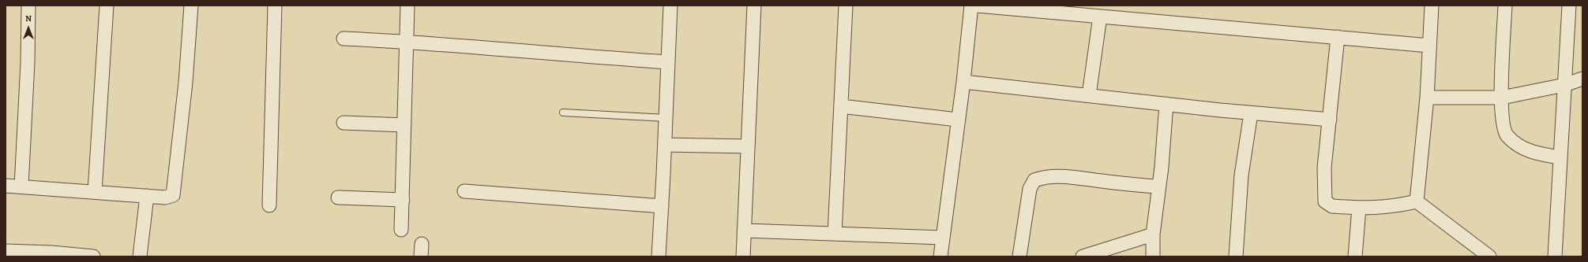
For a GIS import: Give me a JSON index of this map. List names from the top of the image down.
{
  "north": "top"
}
